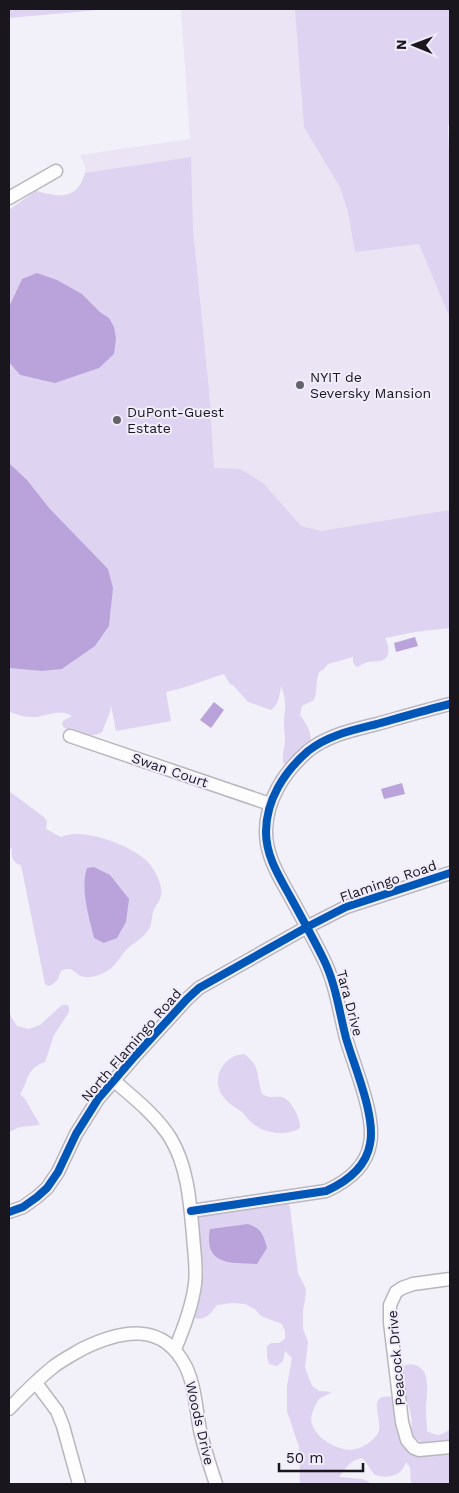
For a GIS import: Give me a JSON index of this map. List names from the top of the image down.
{
  "streets": {
    "street": [
      "Swan Court",
      "Flamingo Road",
      "Tara Drive",
      "North Flamingo Road",
      "Peacock Drive",
      "Woods Drive"
    ]
  },
  "crossings": [
    ["Swan Court", "Tara Drive"],
    ["Flamingo Road", "Tara Drive"],
    ["Flamingo Road", "North Flamingo Road"],
    ["Tara Drive", "North Flamingo Road"]
  ],
  "places": ["NYIT de Seversky Mansion", "DuPont-Guest Estate"],
  "scale_bar": "50 m",
  "north": "left"
}
